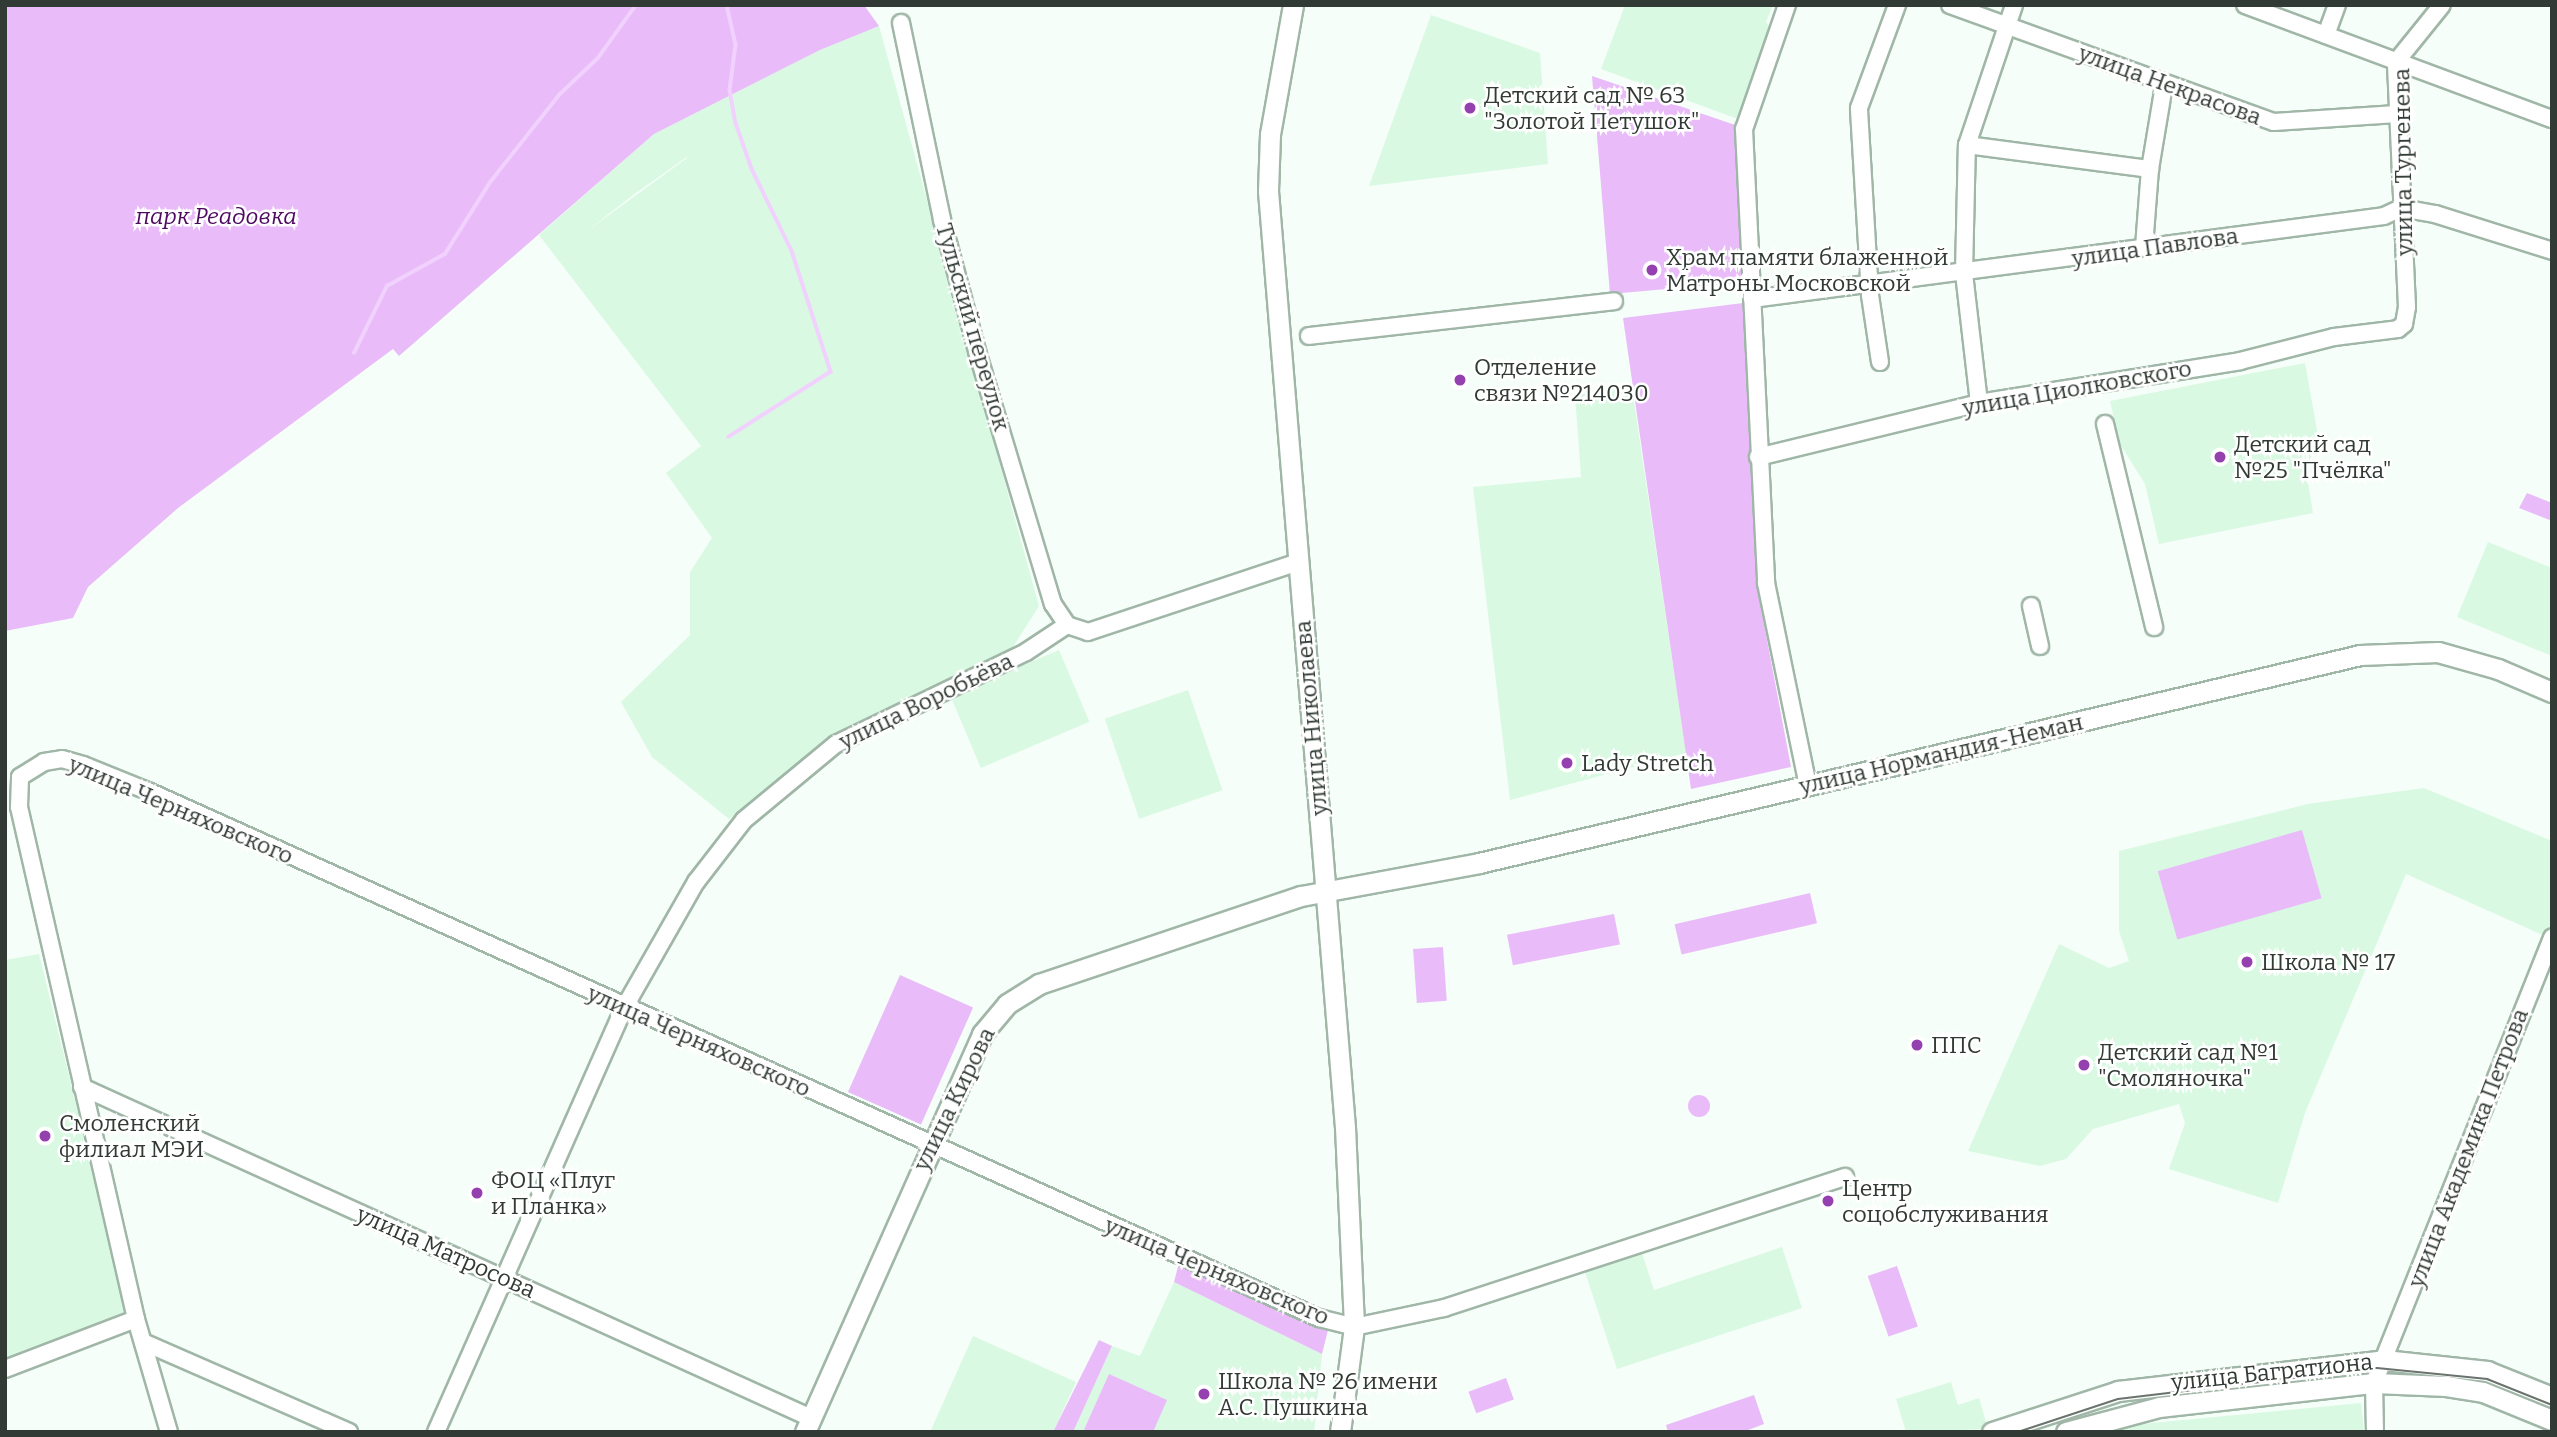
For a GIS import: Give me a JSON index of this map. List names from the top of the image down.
{
  "streets": {
    "main road": [
      "улица Николаева",
      "улица Нормандия-Неман",
      "улица Кирова",
      "улица Багратиона"
    ],
    "street": [
      "улица Некрасова",
      "улица Тургенева",
      "улица Павлова",
      "Тульский переулок",
      "улица Циолковского",
      "улица Воробьёва",
      "улица Черняховского",
      "улица Академика Петрова",
      "улица Матросова"
    ]
  },
  "crossings": [
    ["улица Некрасова", "улица Тургенева"],
    ["улица Тургенева", "улица Павлова"],
    ["улица Тургенева", "улица Циолковского"],
    ["Тульский переулок", "улица Воробьёва"],
    ["улица Воробьёва", "улица Черняховского"],
    ["улица Воробьёва", "улица Матросова"],
    ["улица Николаева", "улица Нормандия-Неман"],
    ["улица Николаева", "улица Черняховского"],
    ["улица Николаева", "улица Кирова"],
    ["улица Нормандия-Неман", "улица Кирова"],
    ["улица Черняховского", "улица Кирова"],
    ["улица Черняховского", "улица Матросова"],
    ["улица Кирова", "улица Матросова"],
    ["улица Академика Петрова", "улица Багратиона"]
  ],
  "parks": ["парк Реадовка"],
  "places": [
    "Детский сад № 63 \"Золотой Петушок\"",
    "Храм памяти блаженной Матроны Московской",
    "Отделение связи №214030",
    "Детский сад №25 \"Пчёлка\"",
    "Lady Stretch",
    "Школа № 17",
    "ППС",
    "Детский сад №1 \"Смоляночка\"",
    "Смоленский филиал МЭИ",
    "ФОЦ «Плуг и Планка»",
    "Центр соцобслуживания",
    "Школа № 26 имени А.С. Пушкина"
  ]
}
